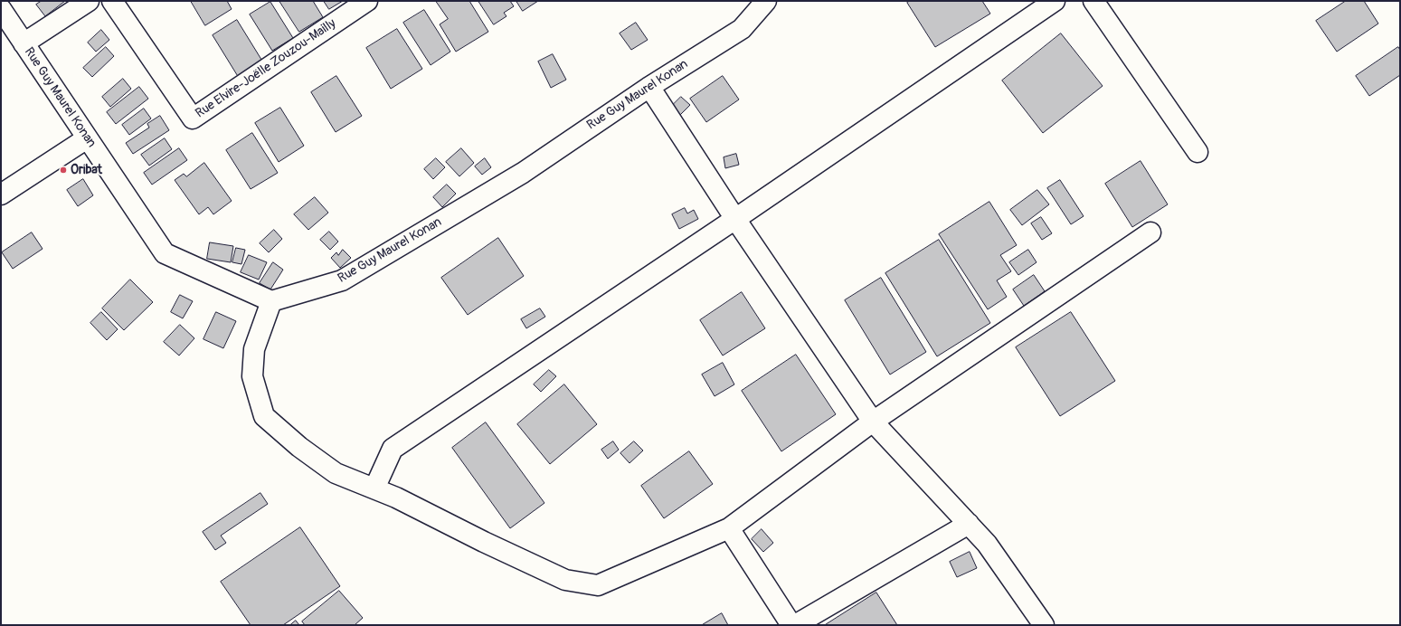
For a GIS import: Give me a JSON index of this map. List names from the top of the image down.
{
  "streets": {
    "street": ["Rue Elvire-Joëlle Zouzou-Mailly", "Rue Guy Maurel Konan"]
  },
  "places": ["Oribat"]
}
